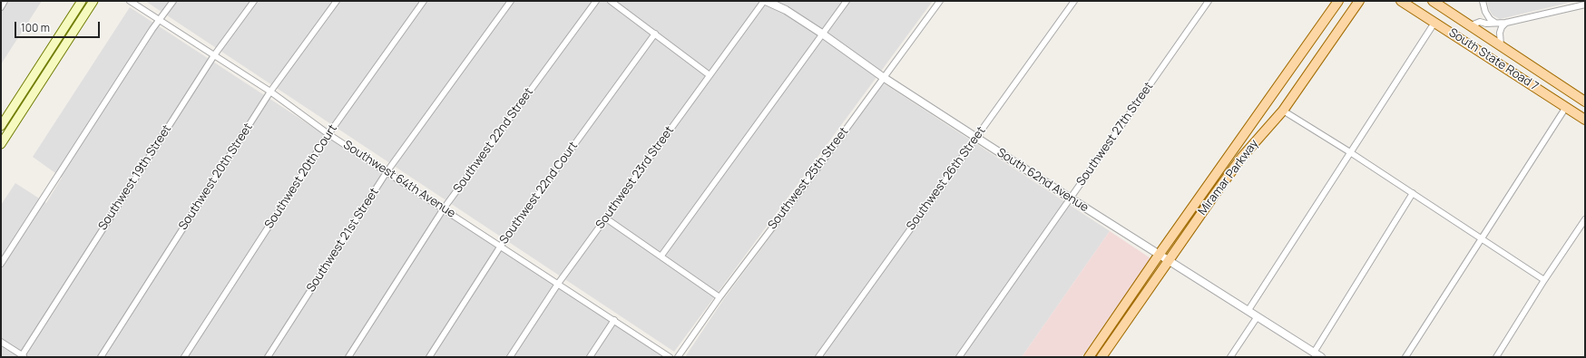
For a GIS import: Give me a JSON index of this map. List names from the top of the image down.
{
  "streets": {
    "main road": ["South State Road 7", "Miramar Parkway"],
    "street": [
      "Southwest 27th Street",
      "Southwest 22nd Street",
      "Southwest 20th Street",
      "Southwest 20th Court",
      "Southwest 19th Street",
      "Southwest 23rd Street",
      "Southwest 25th Street",
      "Southwest 26th Street",
      "Southwest 64th Avenue",
      "South 62nd Avenue",
      "Southwest 22nd Court",
      "Southwest 21st Street"
    ]
  },
  "crossings": [
    ["Southwest 27th Street", "South 62nd Avenue"],
    ["Southwest 22nd Street", "Southwest 64th Avenue"],
    ["Southwest 20th Street", "Southwest 64th Avenue"],
    ["Southwest 20th Court", "Southwest 64th Avenue"],
    ["Southwest 19th Street", "Southwest 64th Avenue"],
    ["Southwest 23rd Street", "Southwest 64th Avenue"],
    ["Southwest 23rd Street", "South 62nd Avenue"],
    ["Miramar Parkway", "South 62nd Avenue"],
    ["Southwest 25th Street", "South 62nd Avenue"],
    ["Southwest 26th Street", "South 62nd Avenue"],
    ["Southwest 64th Avenue", "Southwest 22nd Court"],
    ["Southwest 64th Avenue", "Southwest 21st Street"]
  ],
  "scale_bar": "100 m"
}
